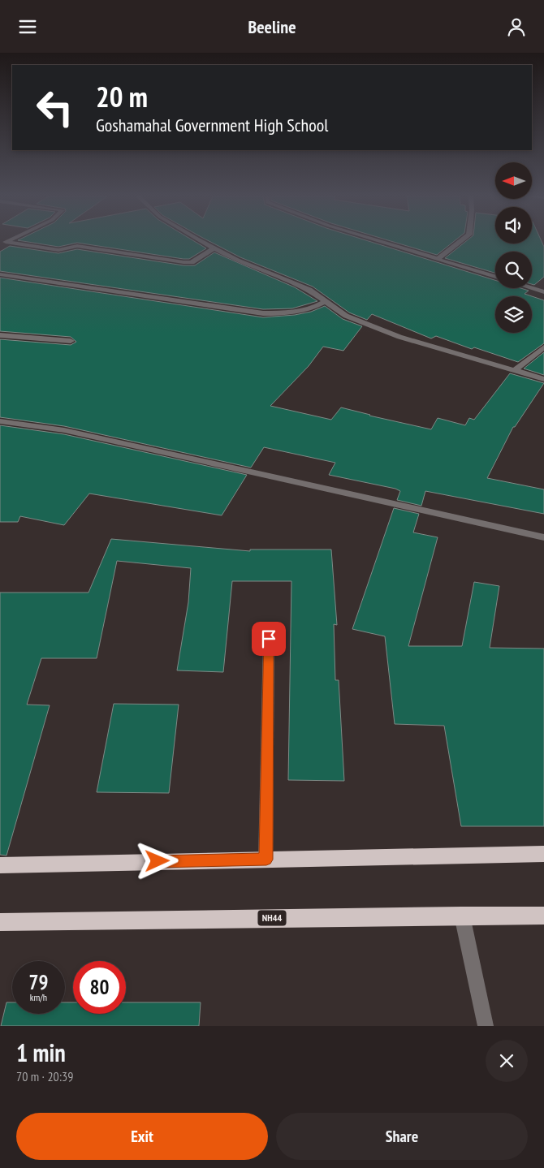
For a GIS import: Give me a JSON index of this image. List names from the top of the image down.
{
  "streets": {
    "highway": ["NH44"]
  },
  "north": "left",
  "page": {
    "header": "Beeline",
    "turn": ["20 m", "Goshamahal Government High School"],
    "speed": "79 km/h",
    "limit": "80",
    "heading": ["1 min", "70 m · 20:39"],
    "buttons": ["Exit", "Share"]
  }
}
